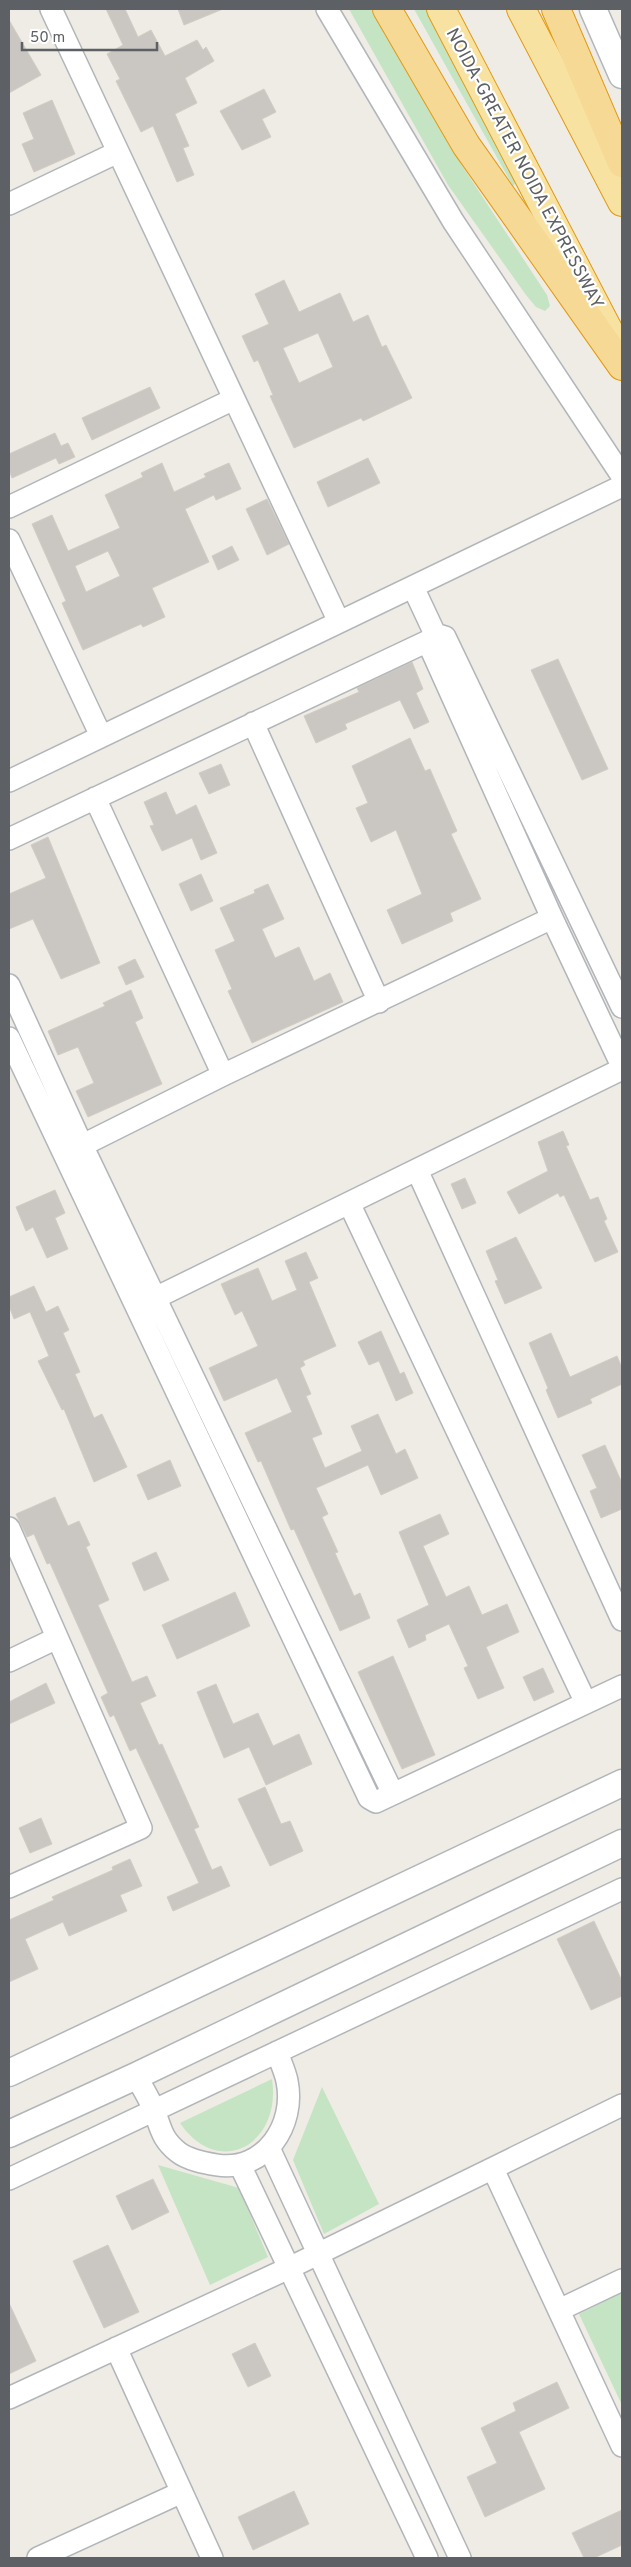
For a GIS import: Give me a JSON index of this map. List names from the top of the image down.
{
  "streets": {
    "highway": ["NOIDA-GREATER NOIDA EXPRESSWAY"]
  },
  "scale_bar": "50 m"
}
